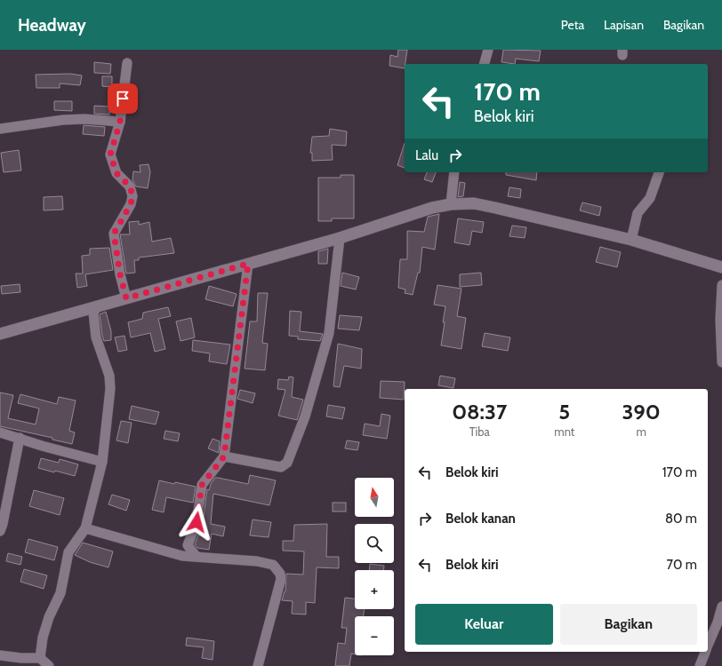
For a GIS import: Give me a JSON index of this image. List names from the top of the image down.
{
  "north": "top",
  "page": {
    "header": "Headway",
    "nav": ["Peta", "Lapisan", "Bagikan"],
    "turn": ["170 m", "Belok kiri"],
    "then": "Lalu",
    "eta": [
      "08:37",
      "Tiba",
      "5",
      "mnt",
      "390",
      "m"
    ],
    "list": [
      {
        "name": "Belok kiri",
        "value": "170 m"
      },
      {
        "name": "Belok kanan",
        "value": "80 m"
      },
      {
        "name": "Belok kiri",
        "value": "70 m"
      }
    ],
    "map_buttons": ["+", "−"],
    "buttons": ["Keluar", "Bagikan"]
  }
}
